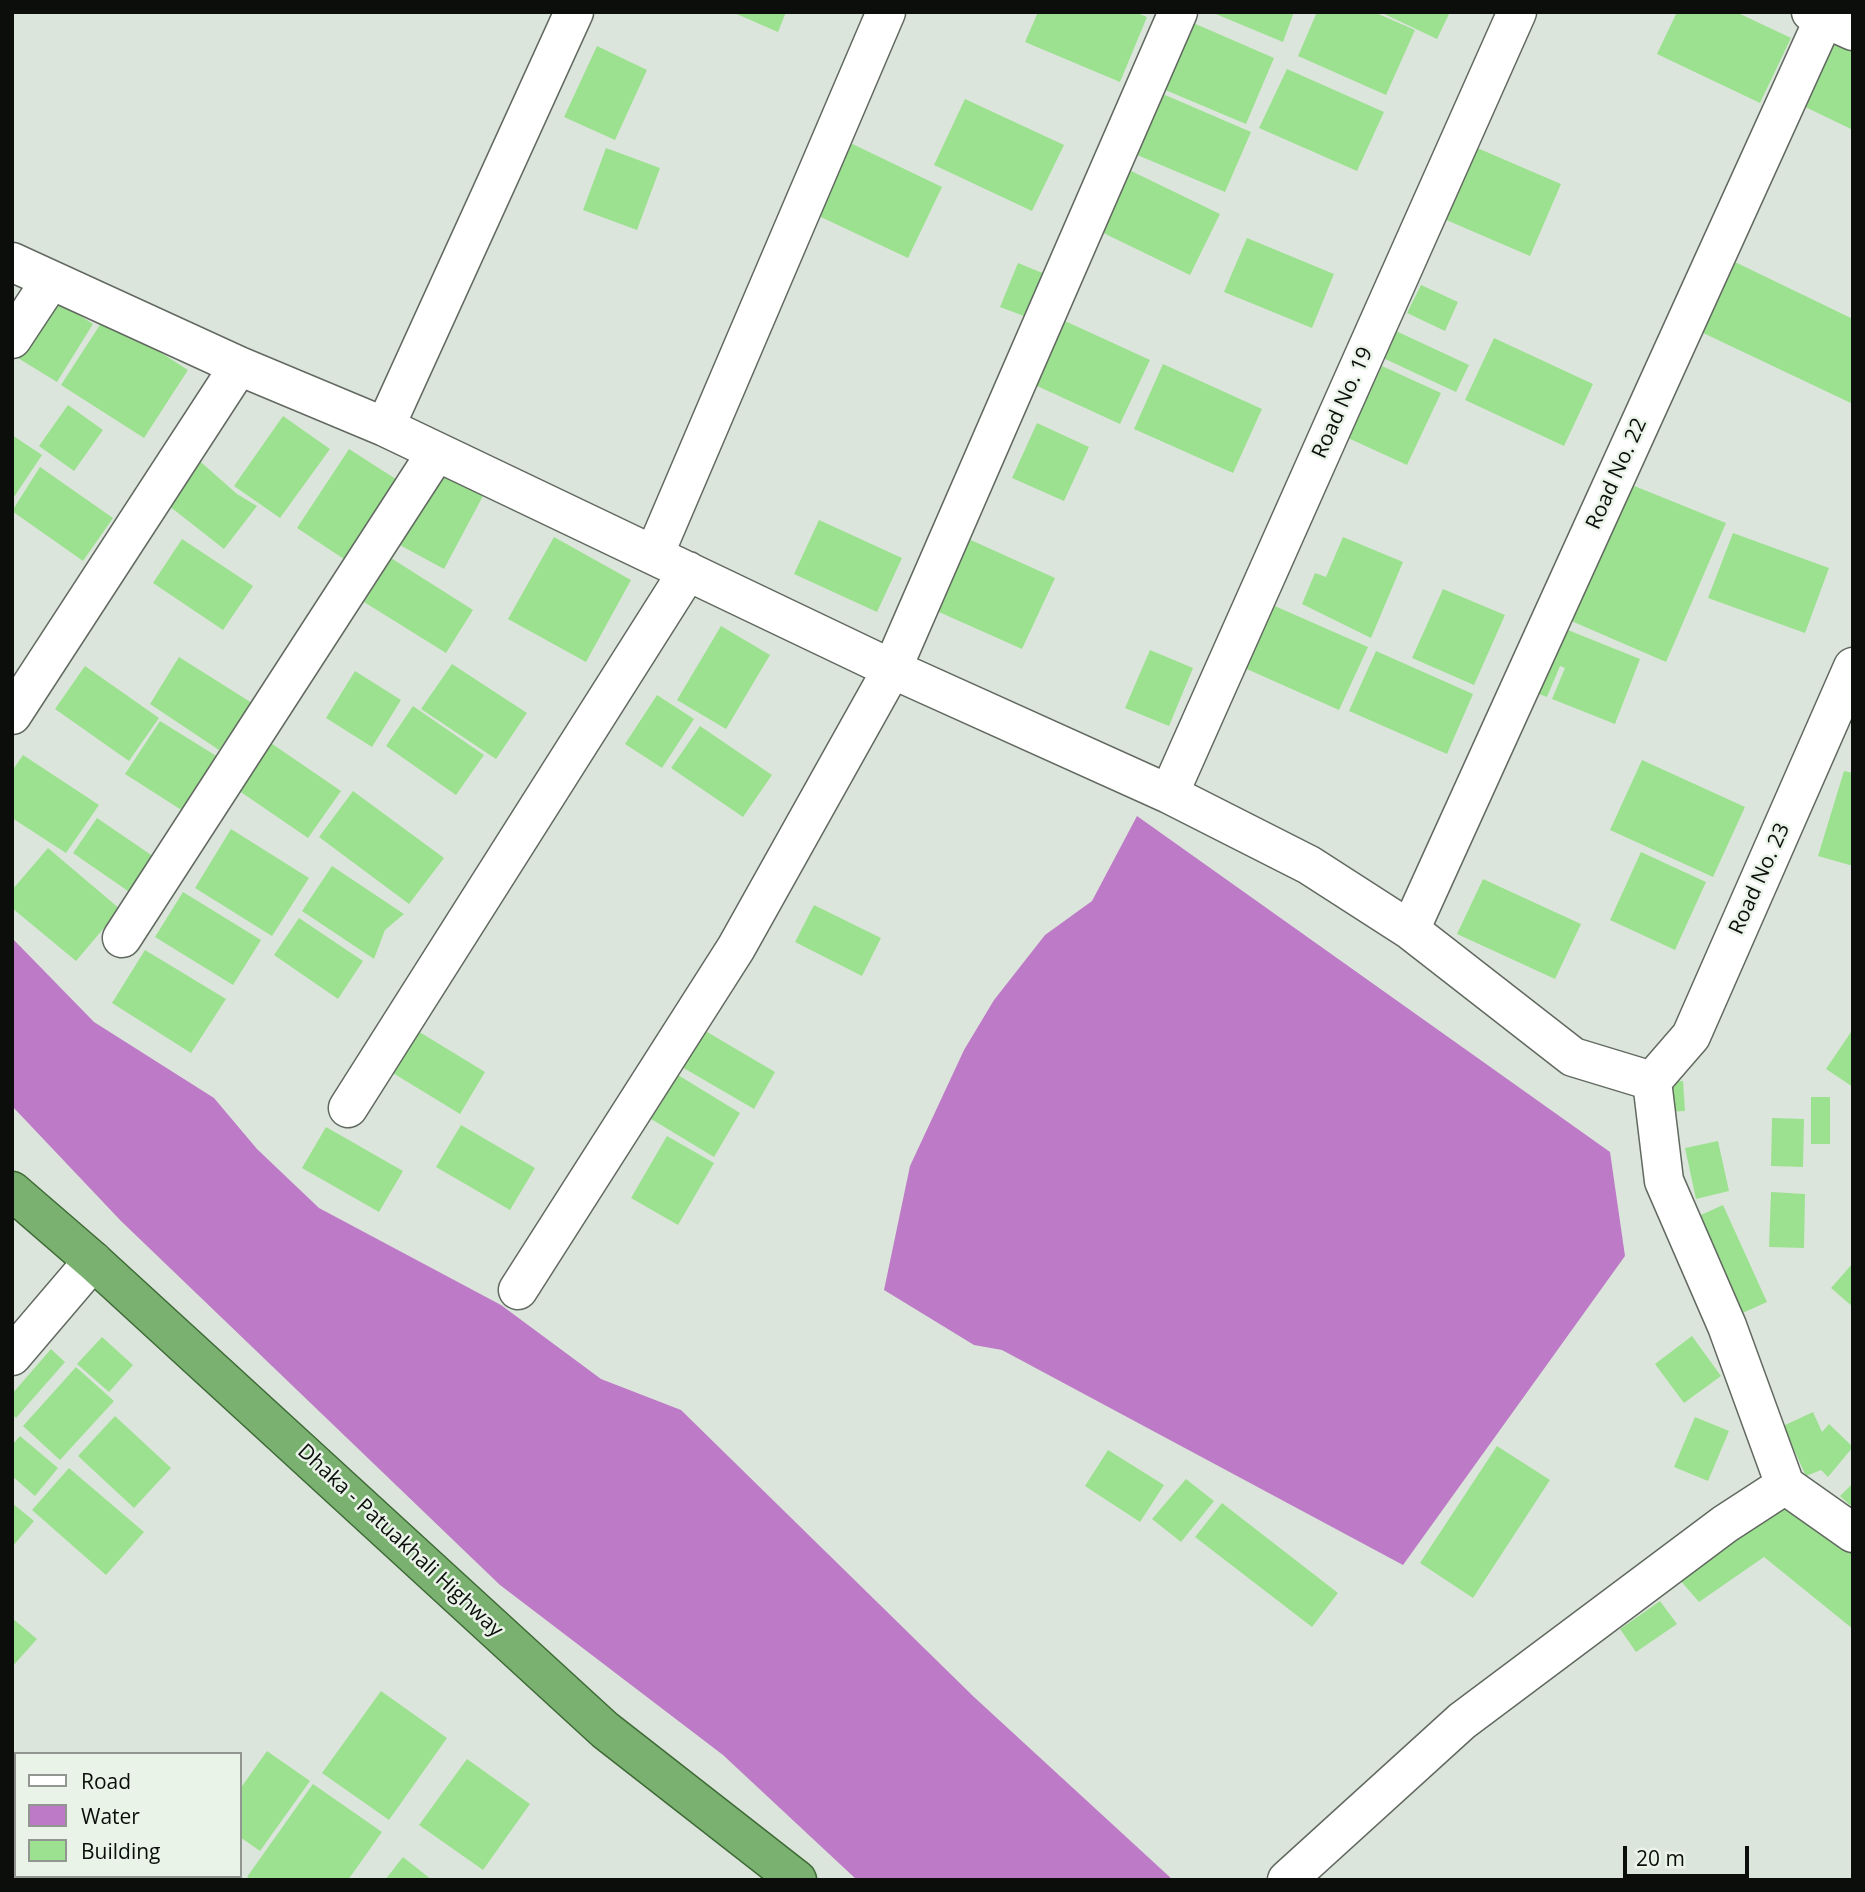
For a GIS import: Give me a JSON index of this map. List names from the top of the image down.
{
  "streets": {
    "highway": ["Dhaka - Patuakhali Highway"],
    "street": ["Road No. 19", "Road No. 22", "Road No. 23"]
  },
  "legend": ["Road", "Water", "Building"],
  "scale_bar": "20 m"
}
